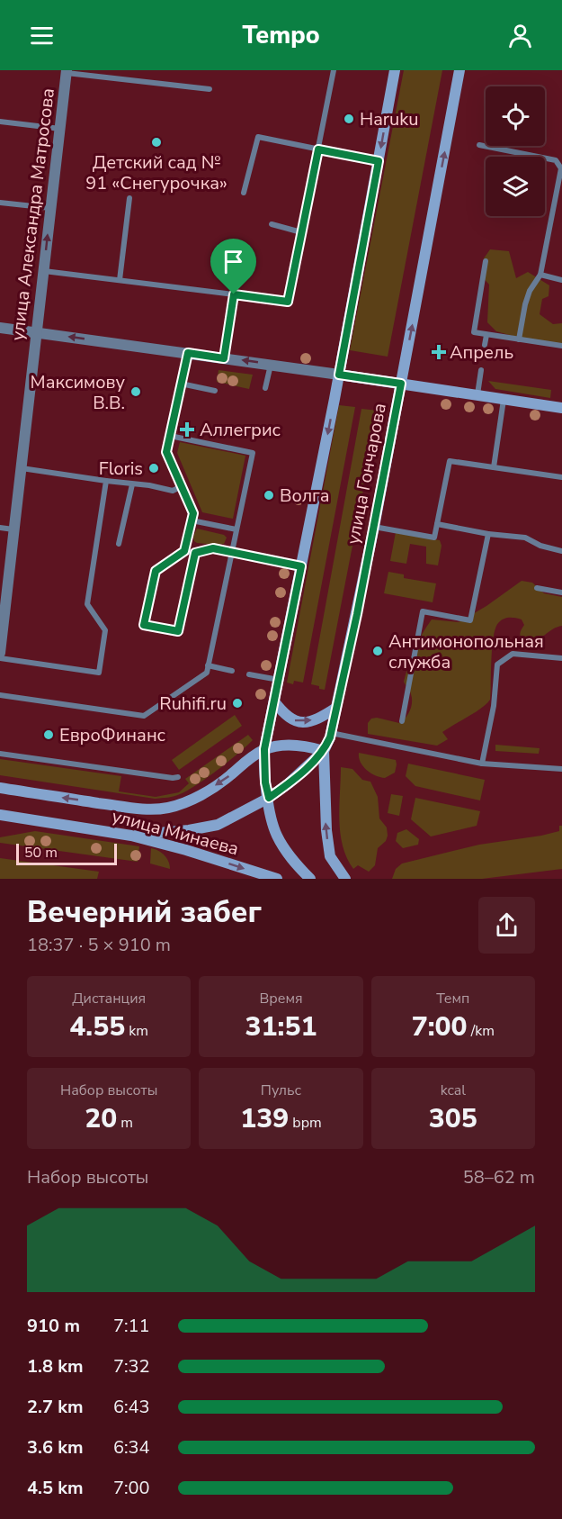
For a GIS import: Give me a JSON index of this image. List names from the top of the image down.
{
  "streets": {
    "main road": ["улица Гончарова", "улица Минаева"],
    "street": ["улица Александра Матросова"]
  },
  "places": {
    "other": [
      "Haruku",
      "Детский сад № 91 «Снегурочка»",
      "Максимову В.В.",
      "Floris",
      "Волга",
      "Антимонопольная служба",
      "Ruhifi.ru",
      "ЕвроФинанс"
    ],
    "health": ["Апрель", "Аллегрис"]
  },
  "scale_bar": "50 m",
  "page": {
    "header": "Tempo",
    "scale": "50 m",
    "heading": ["Вечерний забег", "18:37 · 5 × 910 m"],
    "stats": [
      ["Дистанция", "4.55 km"],
      ["Время", "31:51"],
      ["Темп", "7:00 /km"],
      ["Набор высоты", "20 m"],
      ["Пульс", "139 bpm"],
      ["kcal", "305"]
    ],
    "chart": ["Набор высоты", "58–62 m"],
    "list": [
      {
        "name": "910 m",
        "note": "7:11"
      },
      {
        "name": "1.8 km",
        "note": "7:32"
      },
      {
        "name": "2.7 km",
        "note": "6:43"
      },
      {
        "name": "3.6 km",
        "note": "6:34"
      },
      {
        "name": "4.5 km",
        "note": "7:00"
      }
    ]
  }
}
